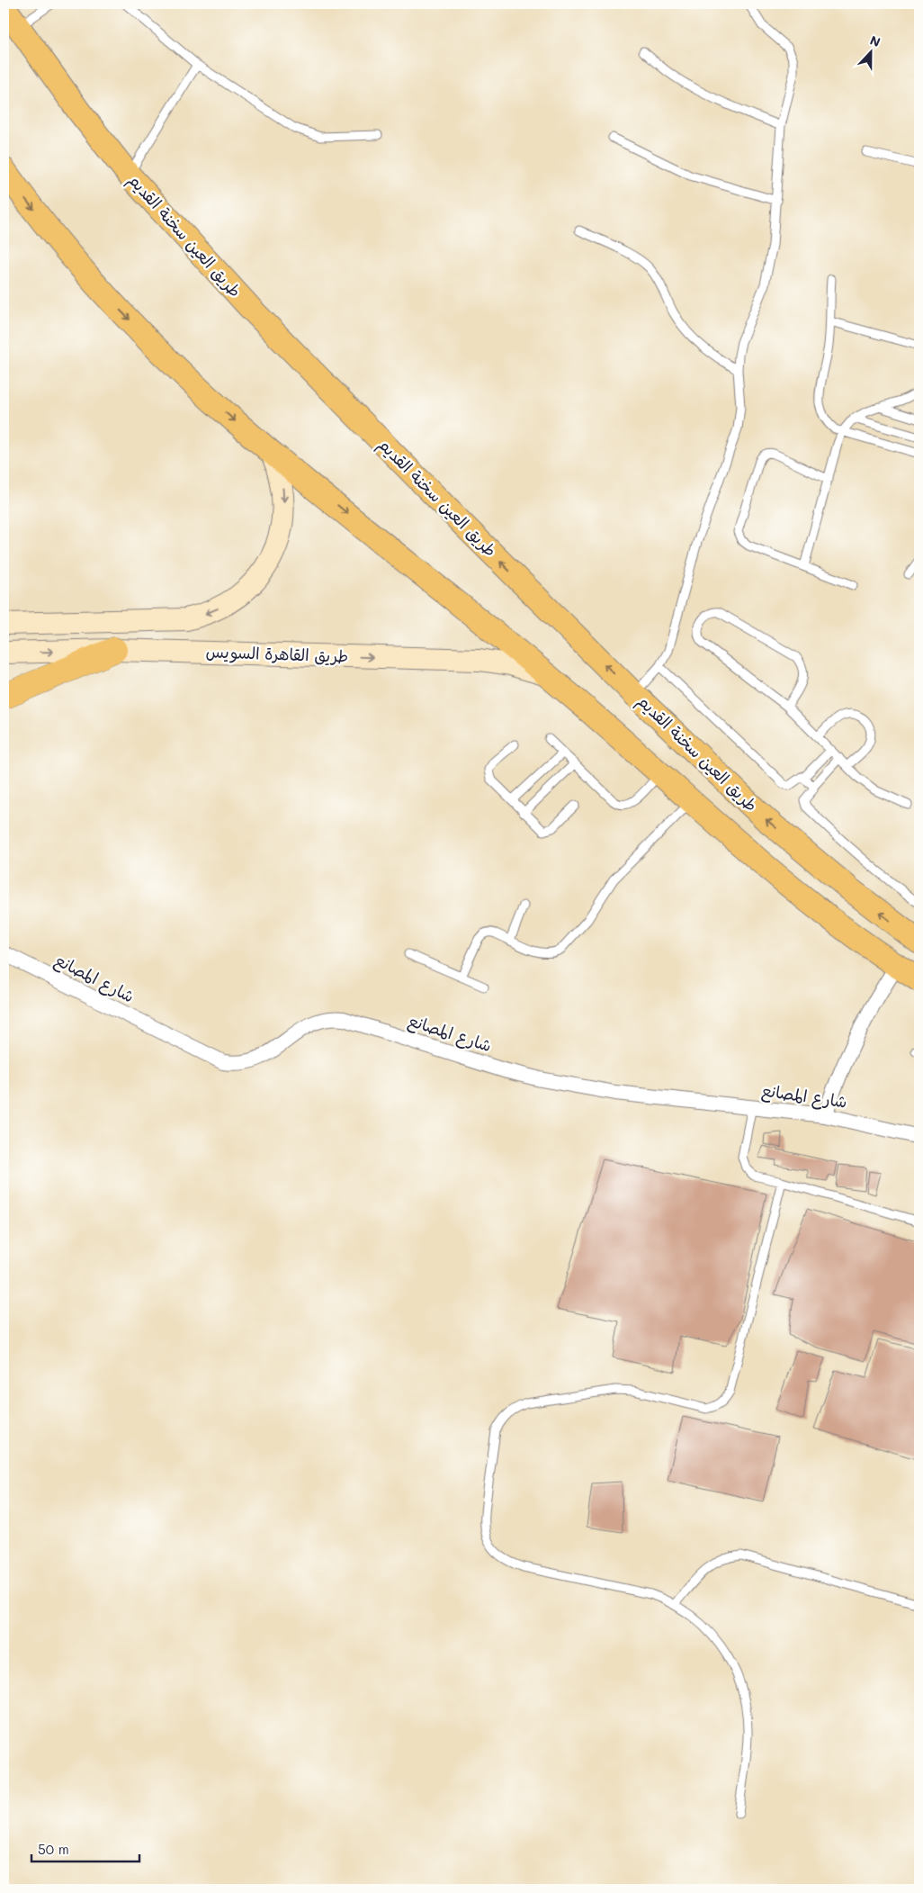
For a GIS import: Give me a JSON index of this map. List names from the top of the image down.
{
  "streets": {
    "main road": ["طريق العين سخنة القديم", "طريق القاهرة السويس"],
    "street": ["شارع المصانع"]
  },
  "one_way": ["طريق القاهرة السويس"],
  "scale_bar": "50 m",
  "north": "top"
}
